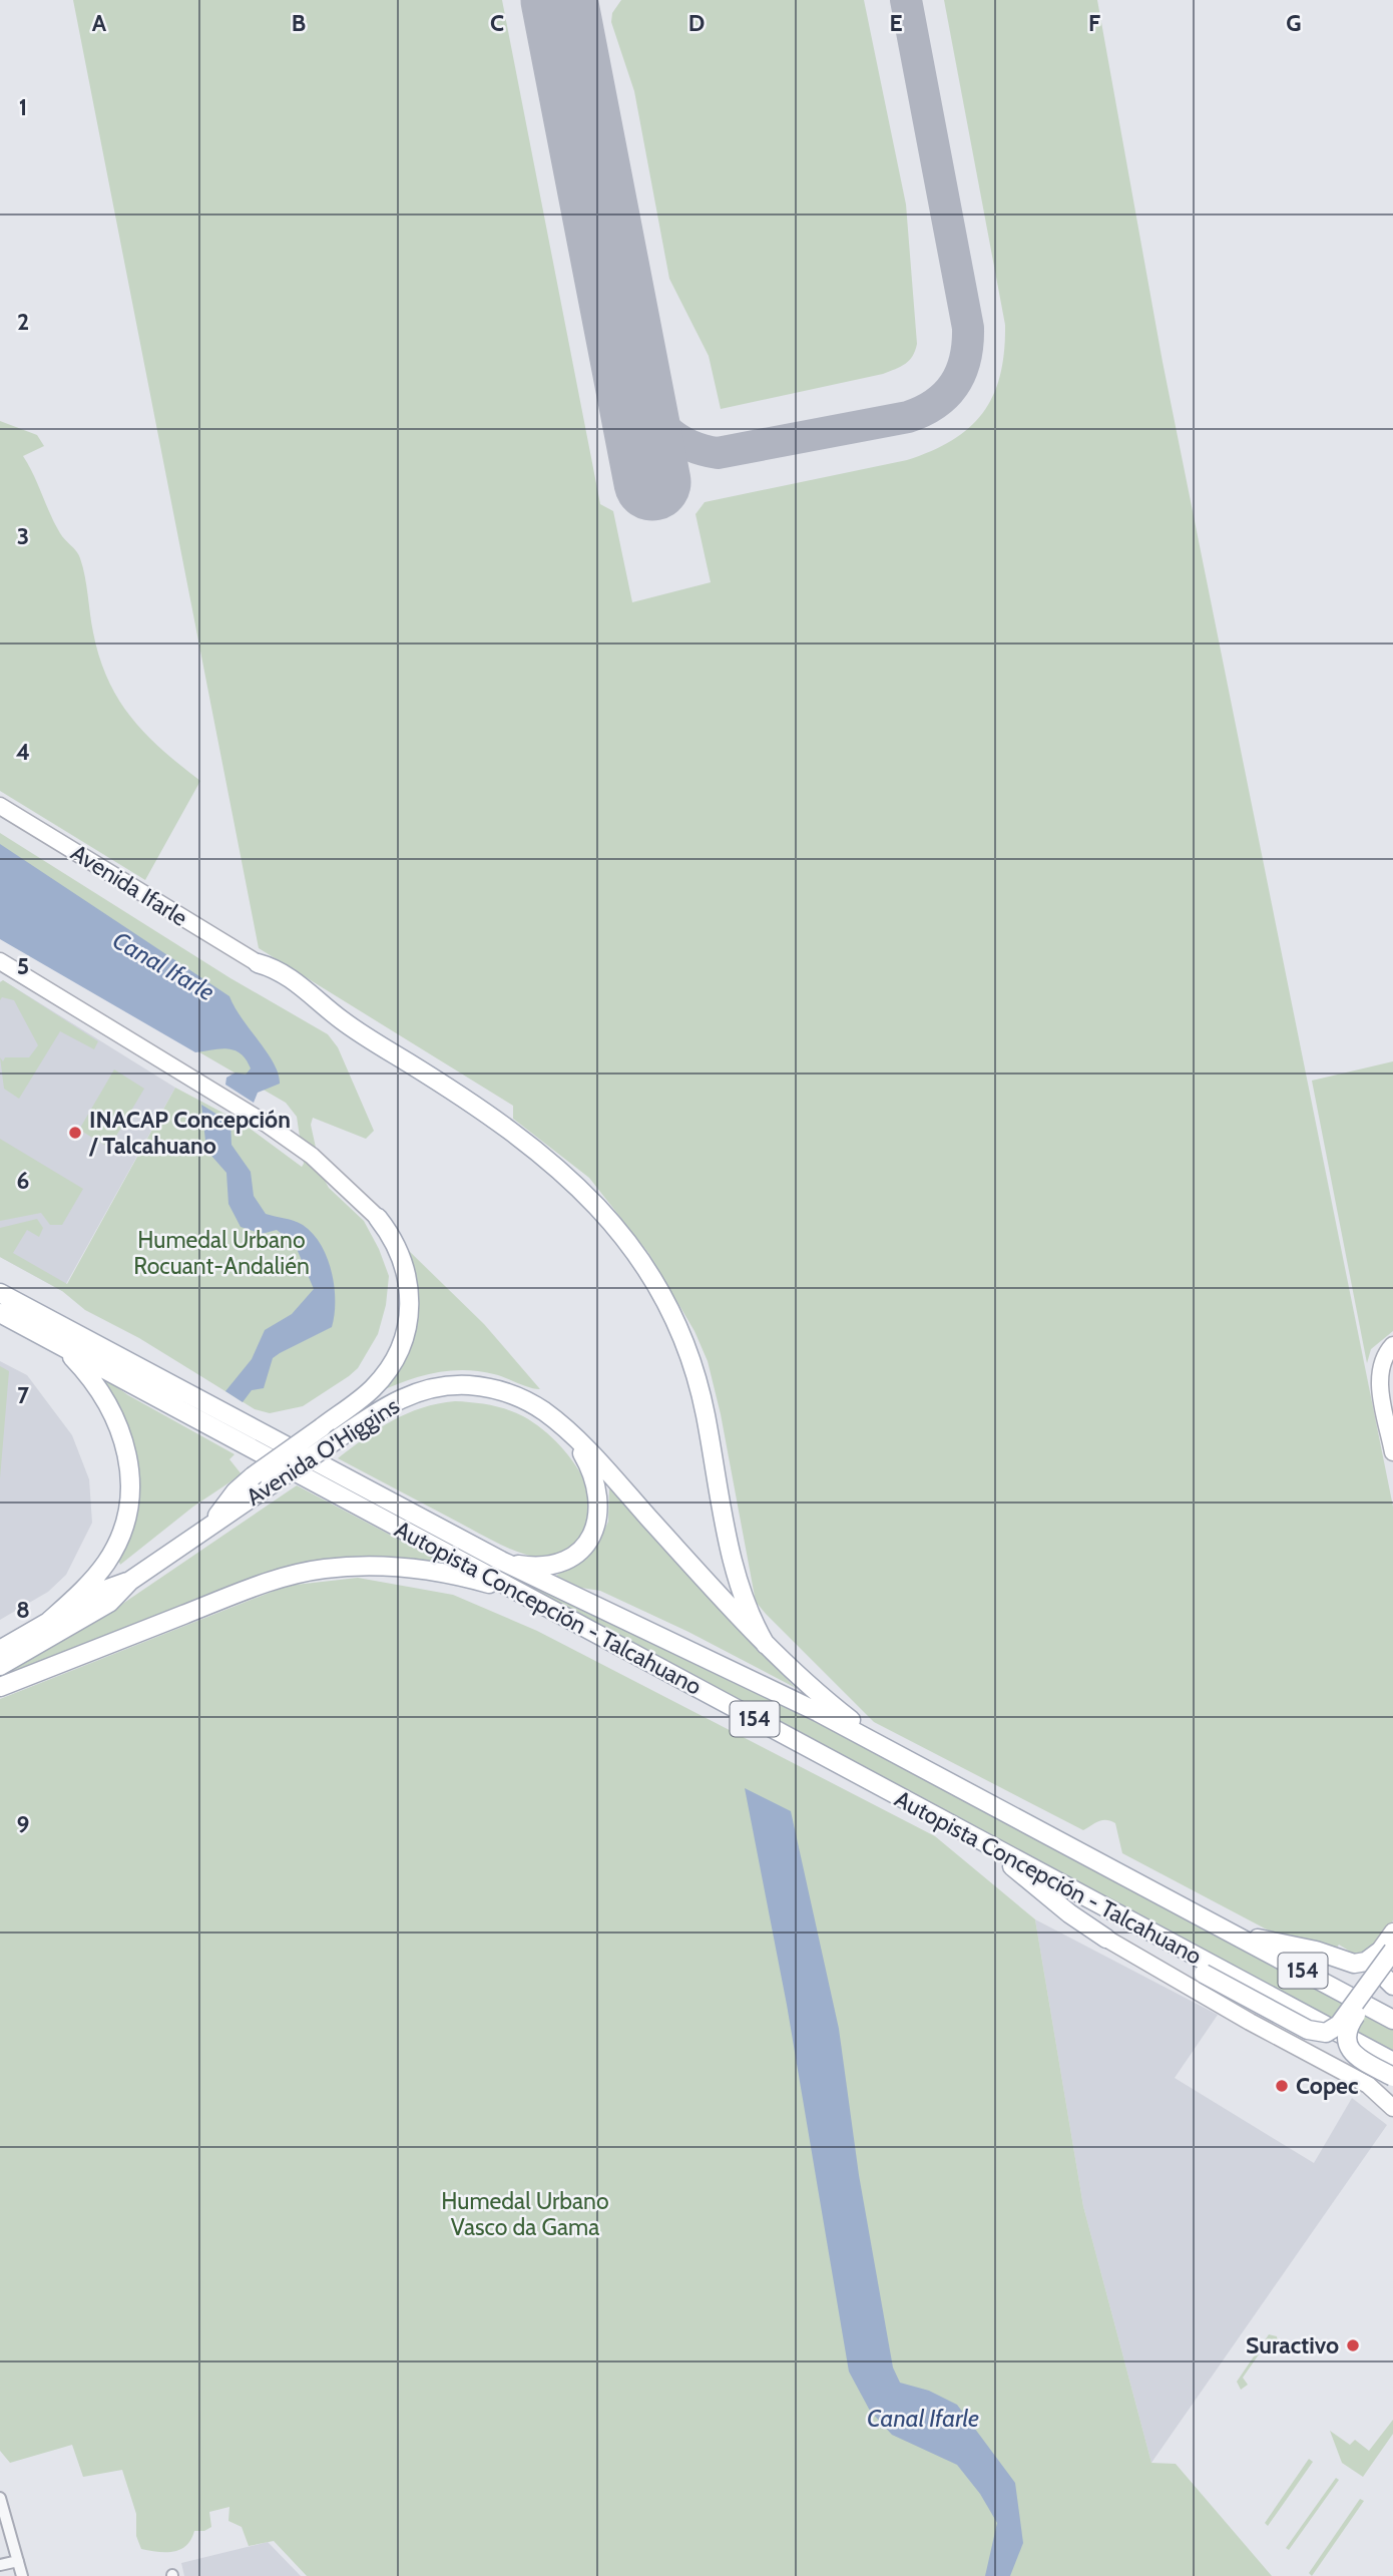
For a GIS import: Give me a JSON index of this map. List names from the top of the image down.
{
  "streets": {
    "main road": ["Avenida O'Higgins", "Autopista Concepción - Talcahuano", "154"],
    "street": ["Avenida Ifarle"]
  },
  "water": ["Canal Ifarle"],
  "parks": ["Humedal Urbano Rocuant-Andalién", "Humedal Urbano Vasco da Gama"],
  "places": ["INACAP Concepción / Talcahuano", "Copec", "Suractivo"],
  "grid": {
    "columns": [
      "A",
      "B",
      "C",
      "D",
      "E",
      "F",
      "G"
    ],
    "rows": [
      "1",
      "2",
      "3",
      "4",
      "5",
      "6",
      "7",
      "8",
      "9"
    ]
  }
}
